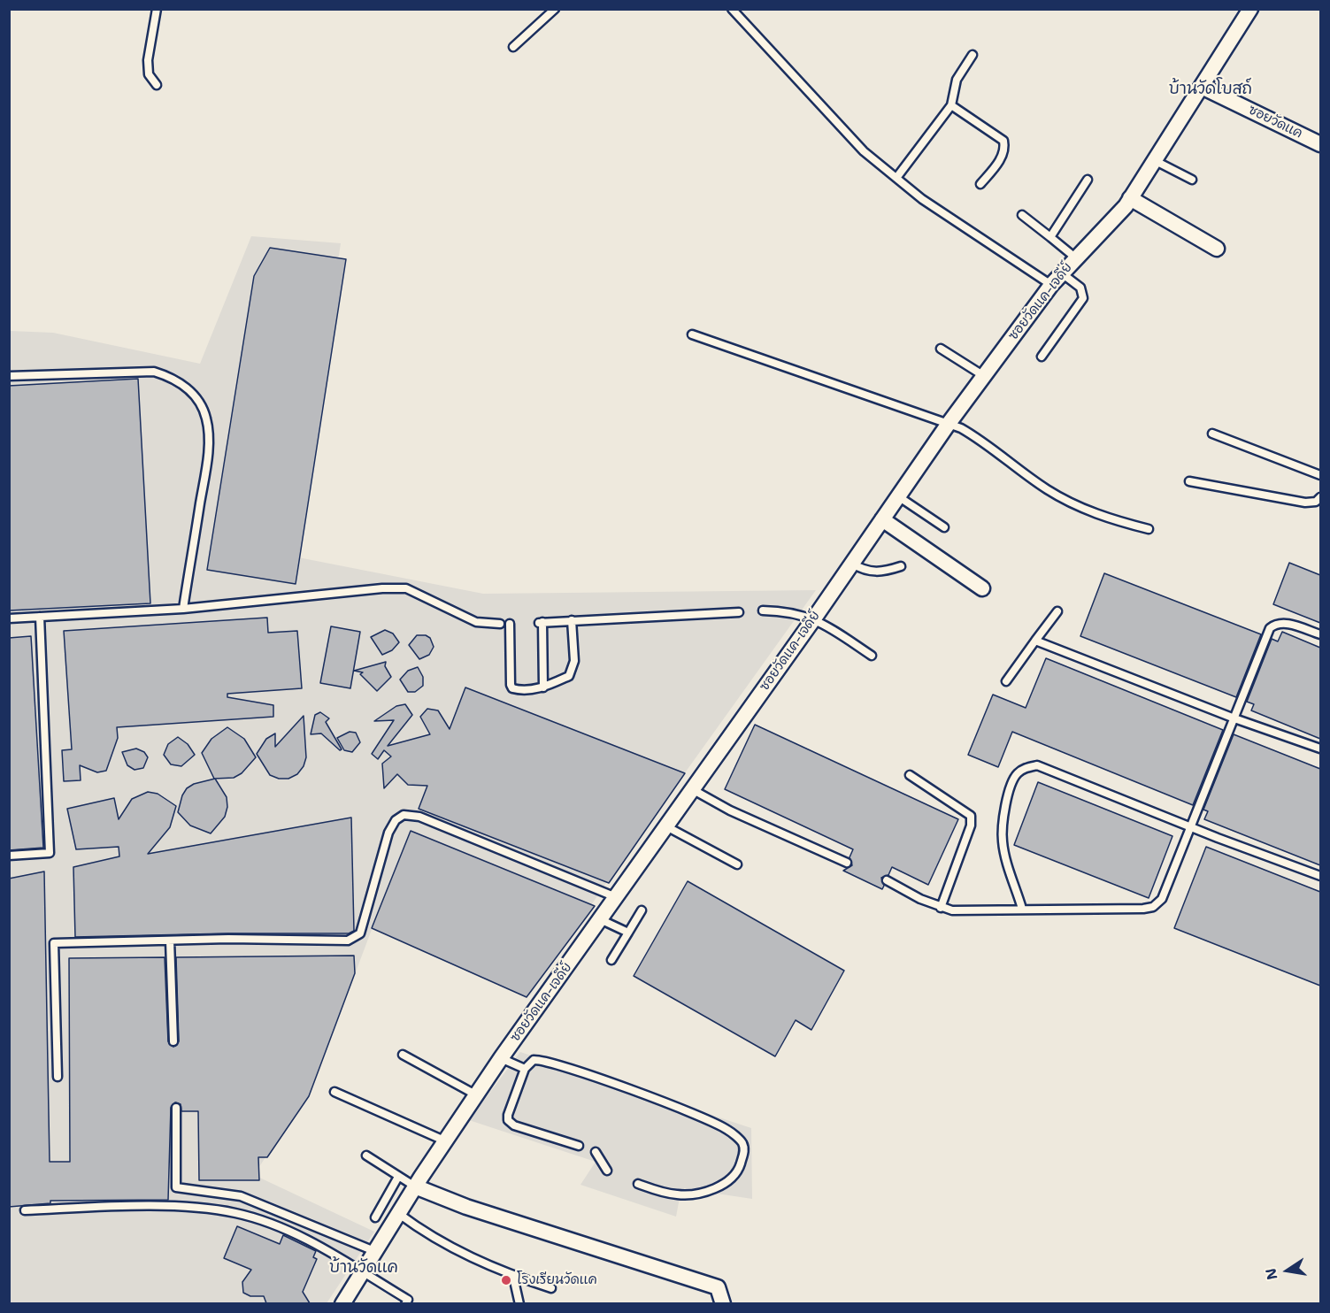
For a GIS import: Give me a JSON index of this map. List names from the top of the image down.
{
  "streets": {
    "street": ["ซอยวัดแค", "ซอยวัดแค-เจดีย์"]
  },
  "crossings": [
    ["ซอยวัดแค", "ซอยวัดแค-เจดีย์"]
  ],
  "districts": ["บ้านวัดโบสถ์", "บ้านวัดแค"],
  "places": ["โรงเรียนวัดแค"],
  "north": "left"
}
